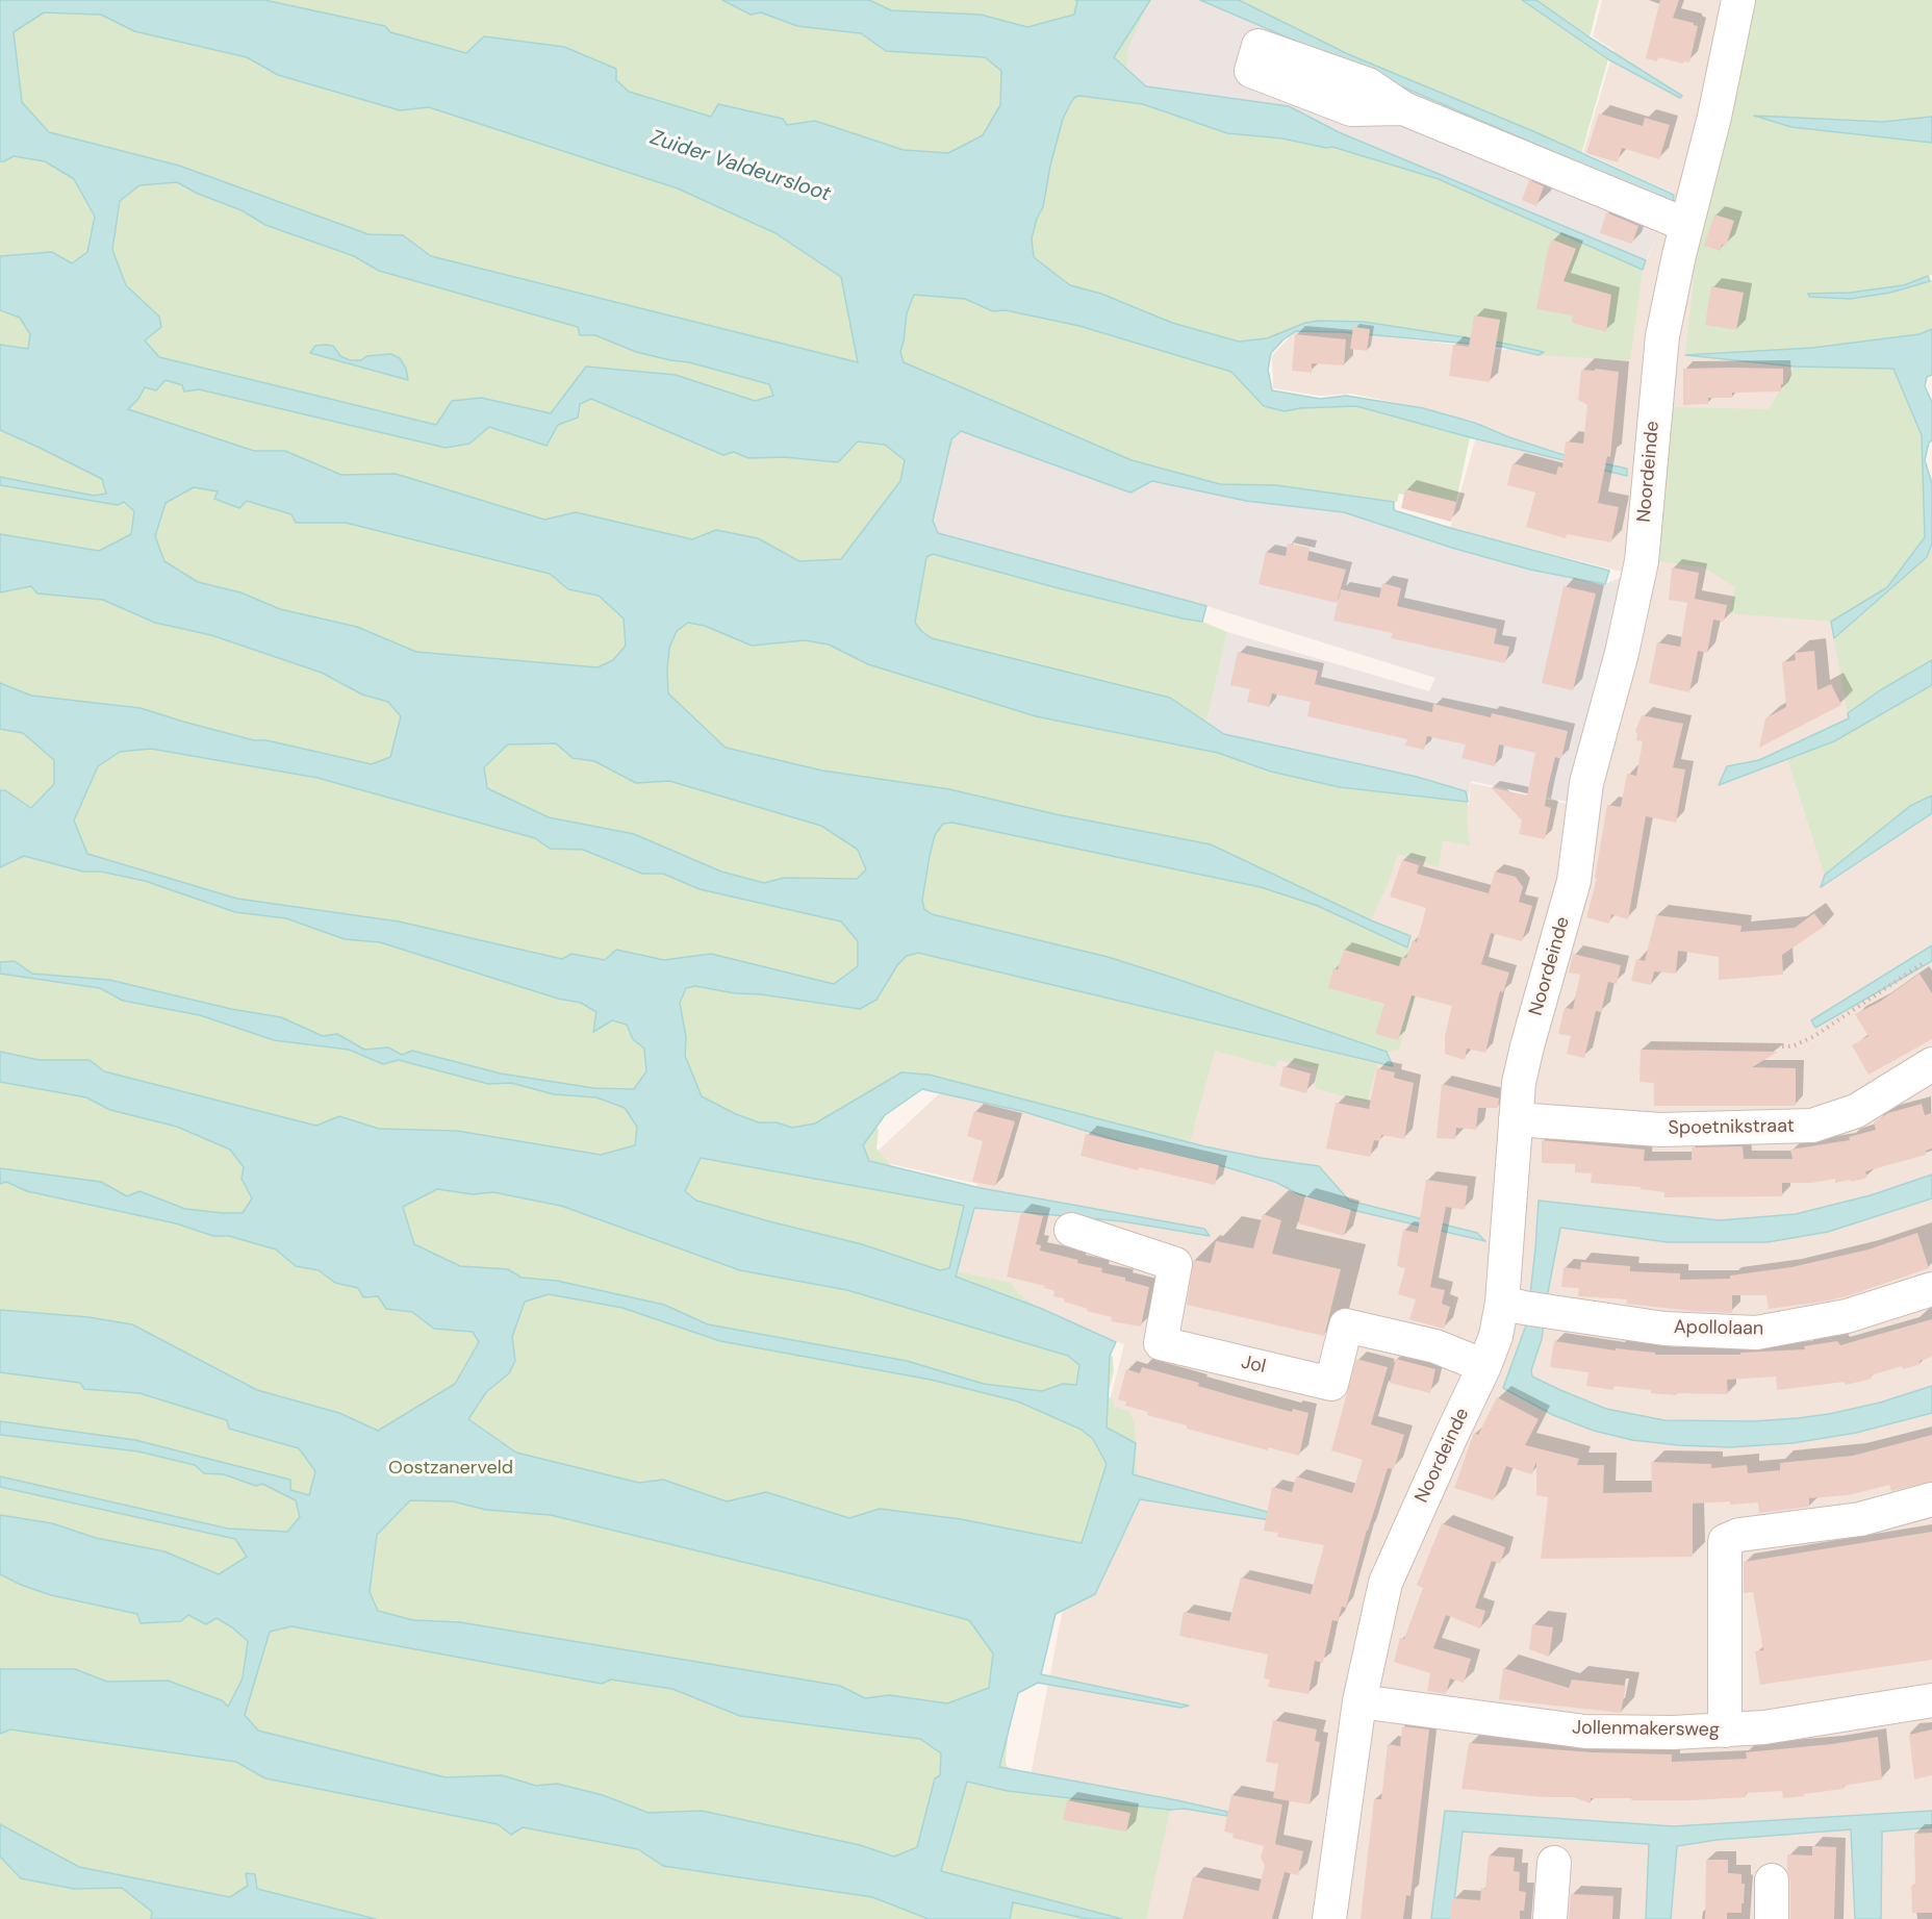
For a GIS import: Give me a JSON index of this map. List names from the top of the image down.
{
  "streets": {
    "street": [
      "Noordeinde",
      "Spoetnikstraat",
      "Apollolaan",
      "Jol",
      "Jollenmakersweg"
    ]
  },
  "crossings": [
    ["Noordeinde", "Spoetnikstraat"],
    ["Noordeinde", "Apollolaan"],
    ["Noordeinde", "Jol"],
    ["Noordeinde", "Jollenmakersweg"]
  ],
  "water": ["Zuider Valdeursloot"],
  "parks": ["Oostzanerveld"]
}
